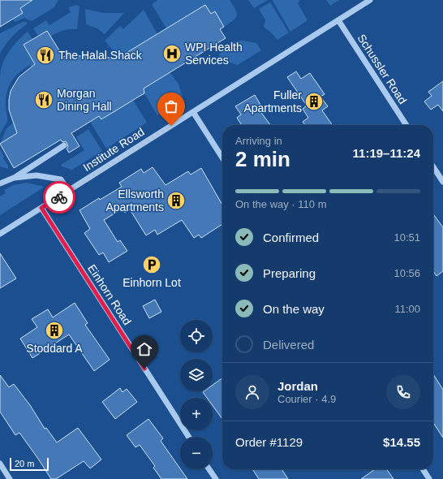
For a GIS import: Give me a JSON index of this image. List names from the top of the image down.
{
  "streets": {
    "street": ["Schussler Road", "Institute Road", "Einhorn Road"]
  },
  "crossings": [
    ["Schussler Road", "Institute Road"],
    ["Institute Road", "Einhorn Road"]
  ],
  "places": {
    "hospital": ["WPI Health Services"],
    "restaurant": ["The Halal Shack", "Morgan Dining Hall"],
    "building": ["Fuller Apartments", "Ellsworth Apartments", "Stoddard A"],
    "parking": ["Einhorn Lot"]
  },
  "scale_bar": "20 m",
  "page": {
    "heading": ["2 min", "Arriving in", "11:19–11:24"],
    "panel": [
      "Jordan",
      "Courier · 4.9",
      "Order #1129",
      "$14.55"
    ],
    "bar": "On the way · 110 m",
    "list": [
      ["Confirmed", "10:51"],
      ["Preparing", "10:56"],
      ["On the way", "11:00"],
      "Delivered"
    ],
    "map_buttons": ["+", "−"],
    "scale": "20 m"
  }
}
